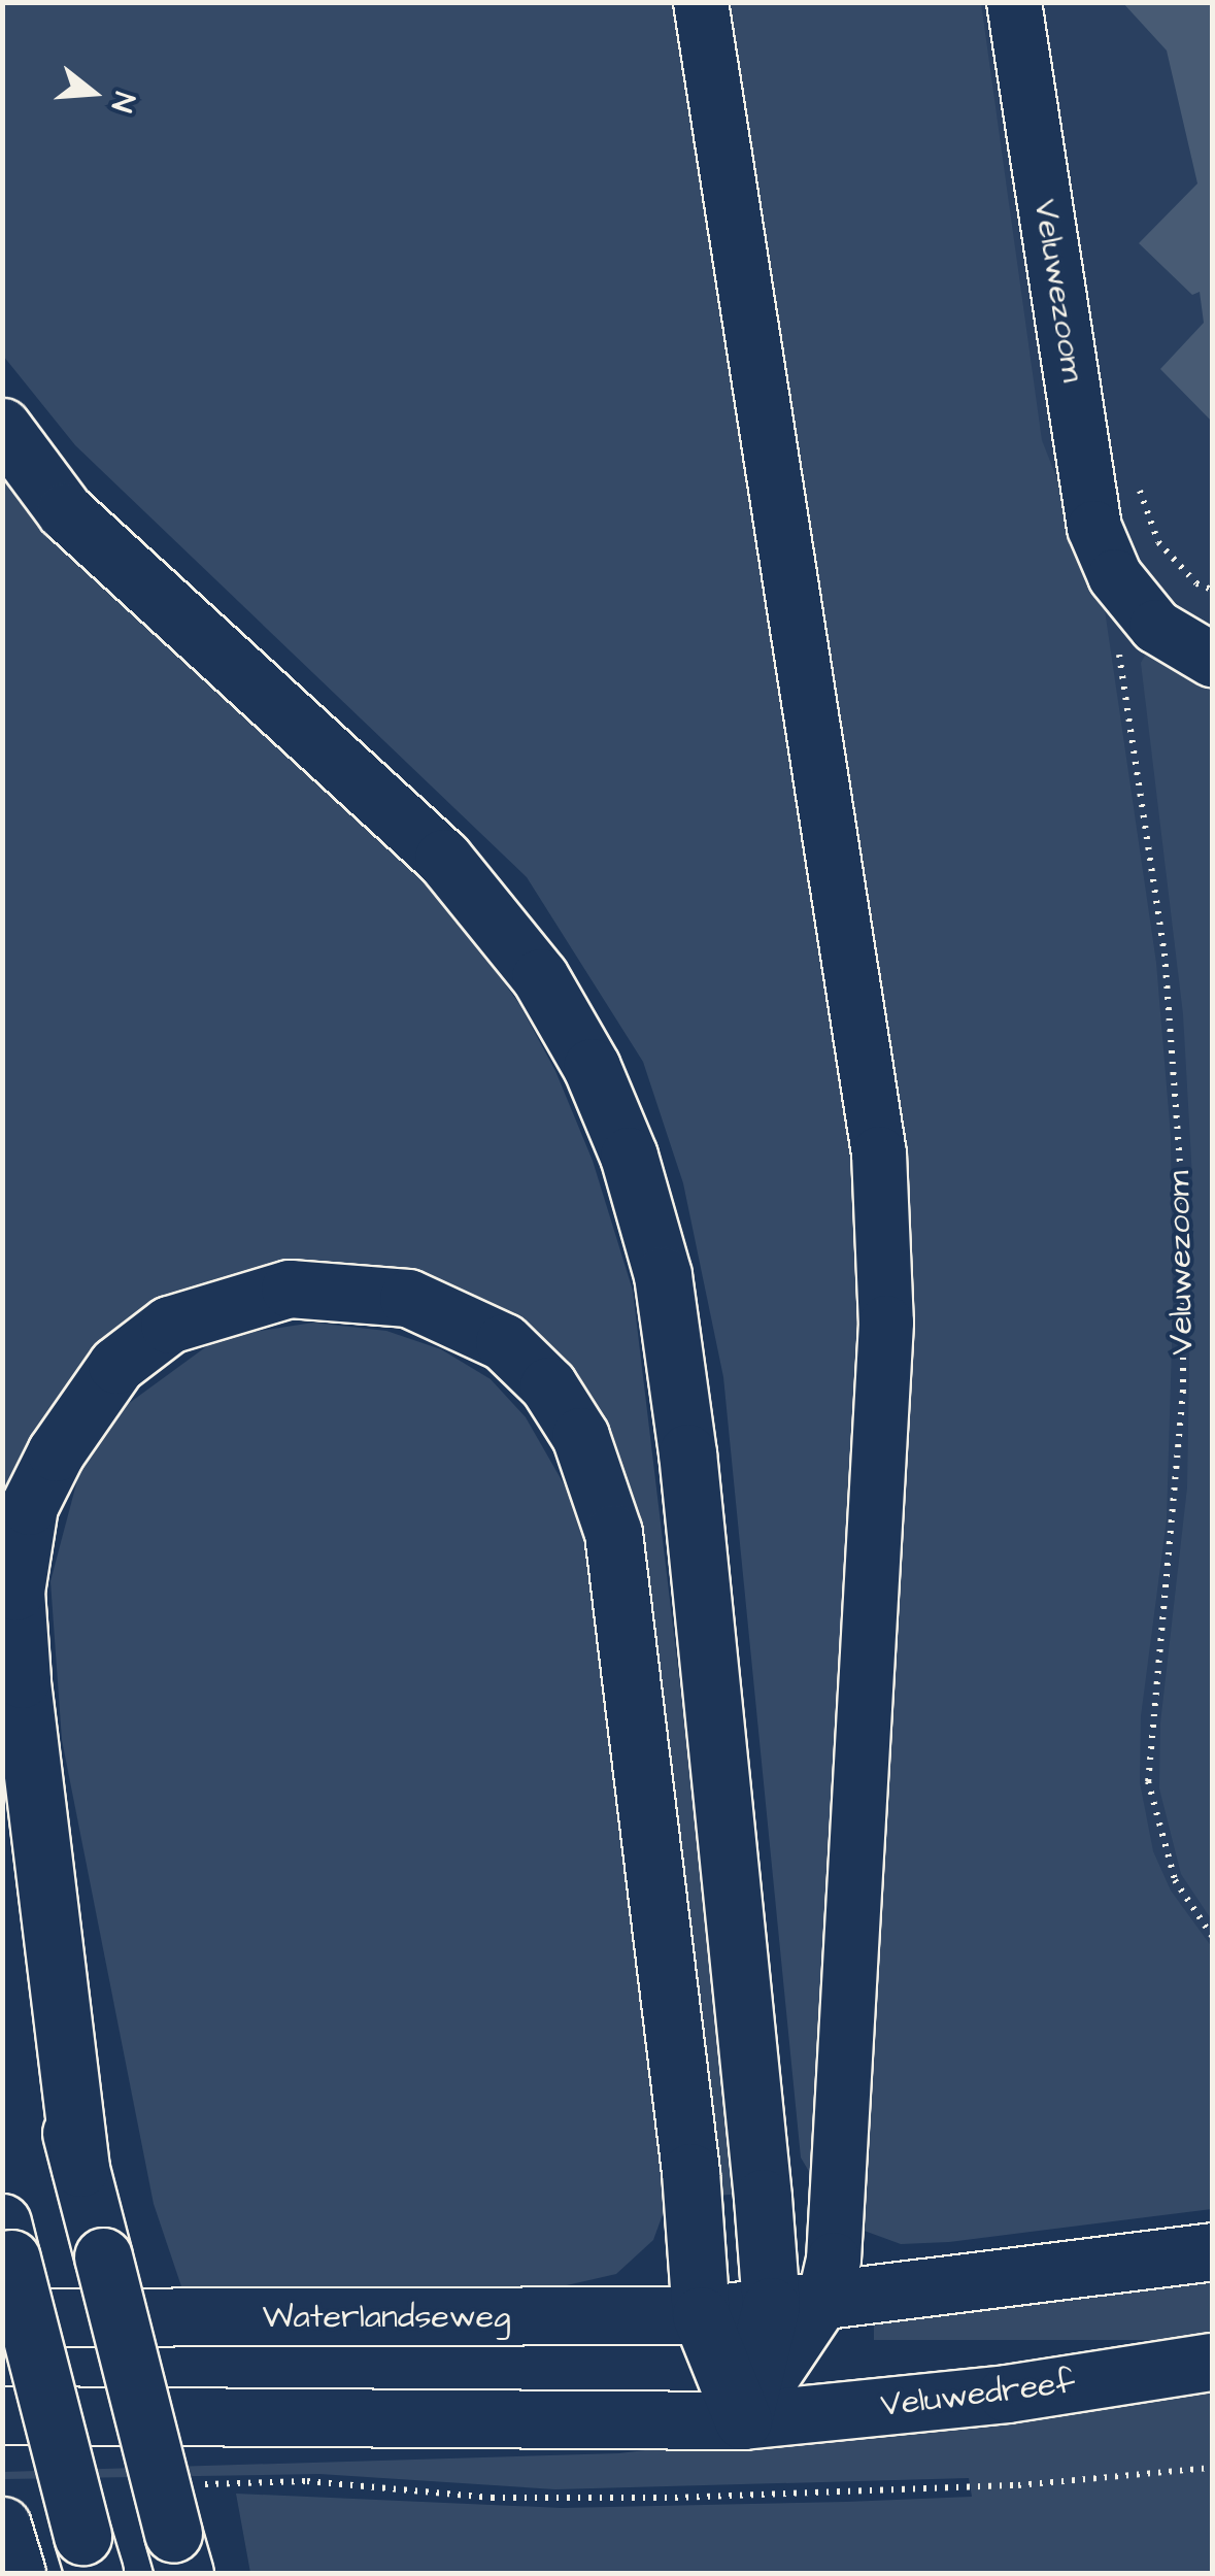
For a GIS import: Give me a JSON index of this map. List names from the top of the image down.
{
  "streets": {
    "main road": ["Waterlandseweg", "Veluwedreef"],
    "street": ["Veluwezoom"]
  },
  "north": "right"
}
